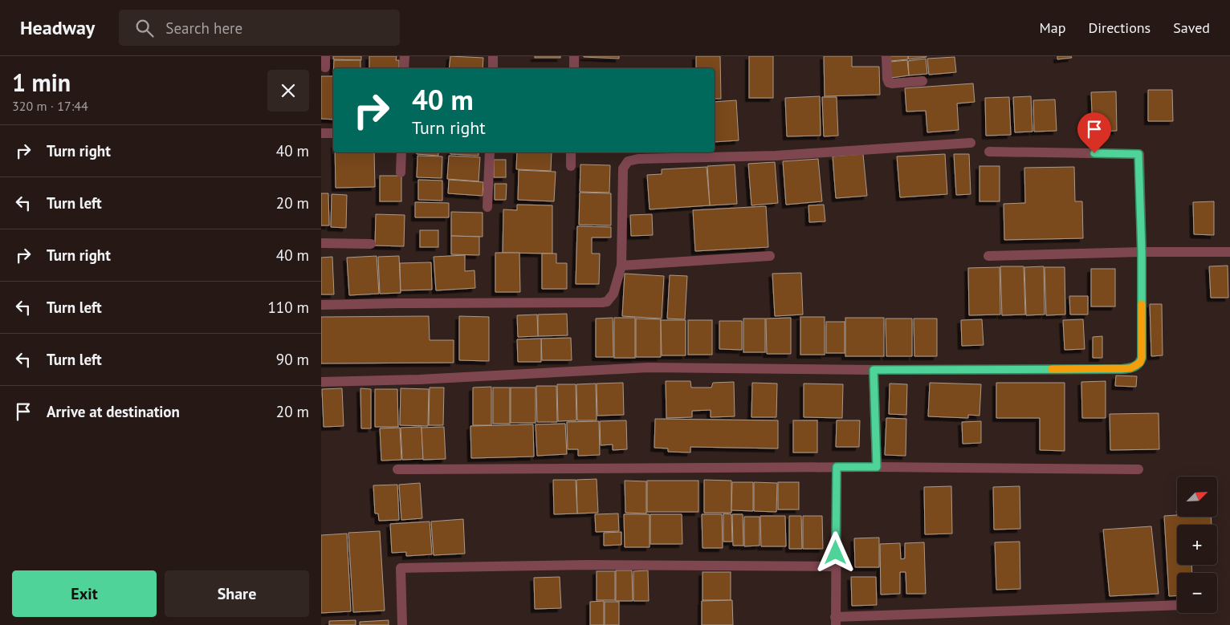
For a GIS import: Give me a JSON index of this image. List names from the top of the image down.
{
  "north": "top right",
  "page": {
    "header": "Headway",
    "search": "Search here",
    "nav": ["Map", "Directions", "Saved"],
    "heading": ["1 min", "320 m · 17:44"],
    "turn": ["40 m", "Turn right"],
    "list": [
      {
        "name": "Turn right",
        "value": "40 m"
      },
      {
        "name": "Turn left",
        "value": "20 m"
      },
      {
        "name": "Turn right",
        "value": "40 m"
      },
      {
        "name": "Turn left",
        "value": "110 m"
      },
      {
        "name": "Turn left",
        "value": "90 m"
      },
      {
        "name": "Arrive at destination",
        "value": "20 m"
      }
    ],
    "map_buttons": ["+", "−"],
    "buttons": ["Exit", "Share"]
  }
}
